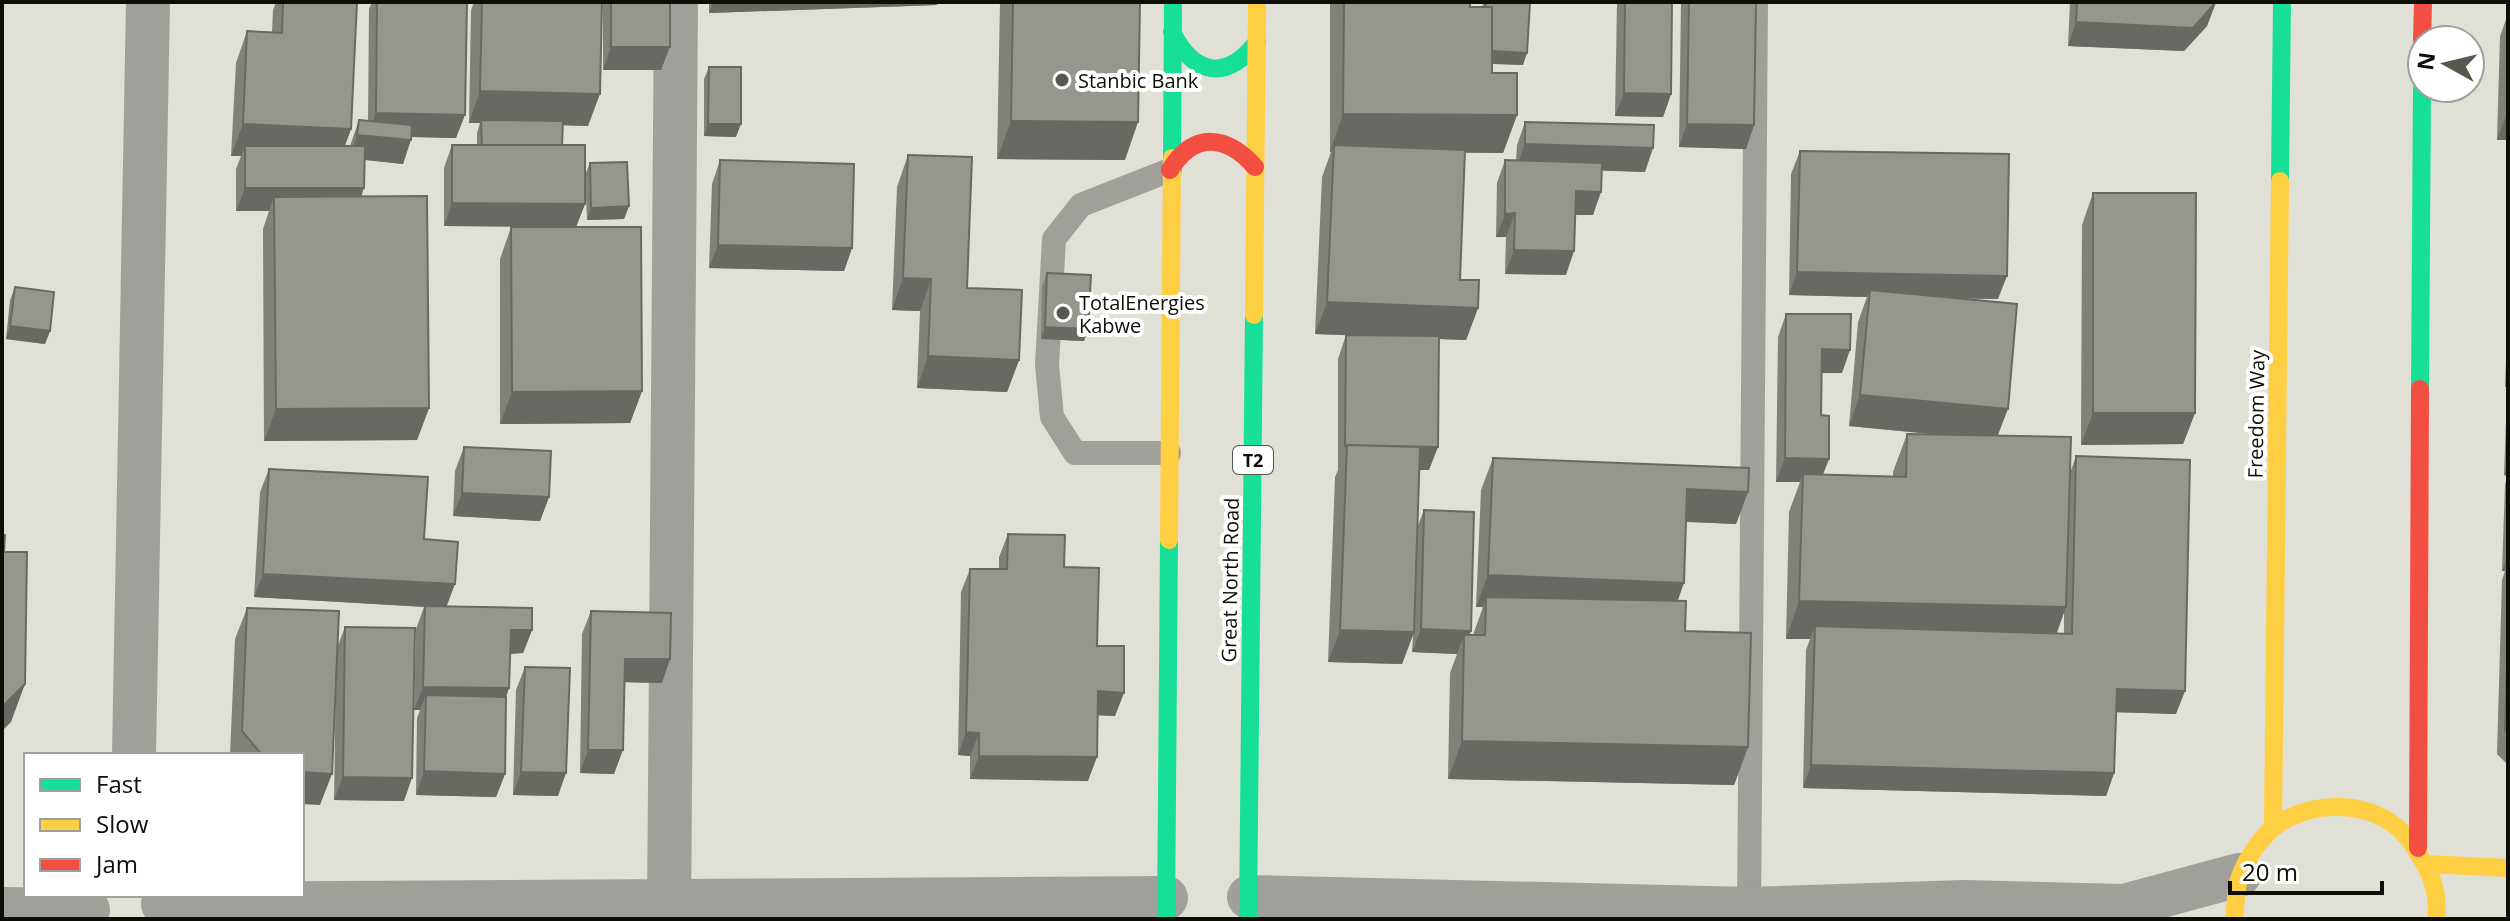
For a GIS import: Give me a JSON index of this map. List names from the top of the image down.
{
  "streets": {
    "main road": ["Freedom Way", "T2", "Great North Road"]
  },
  "places": ["Stanbic Bank", "TotalEnergies Kabwe"],
  "legend": ["Fast", "Slow", "Jam"],
  "scale_bar": "20 m",
  "north": "left"
}
